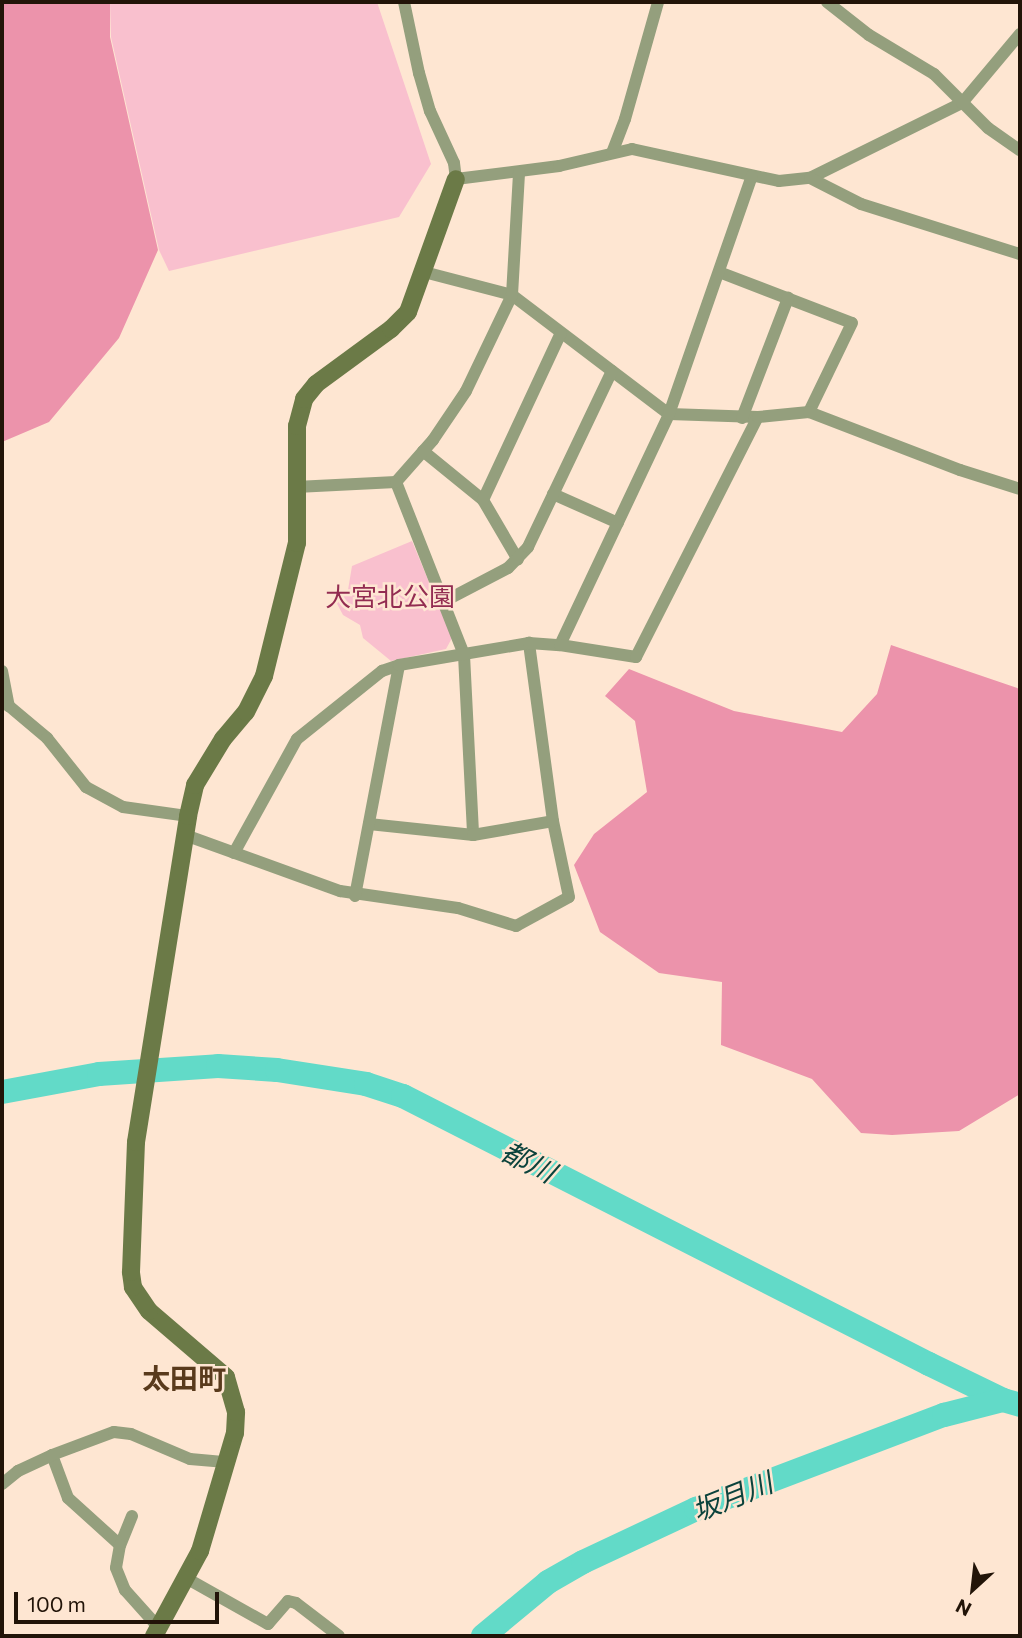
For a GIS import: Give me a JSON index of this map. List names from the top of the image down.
{
  "districts": ["太田町"],
  "water": ["都川", "坂月川"],
  "parks": ["大宮北公園"],
  "scale_bar": "100 m",
  "north": "bottom left"
}
